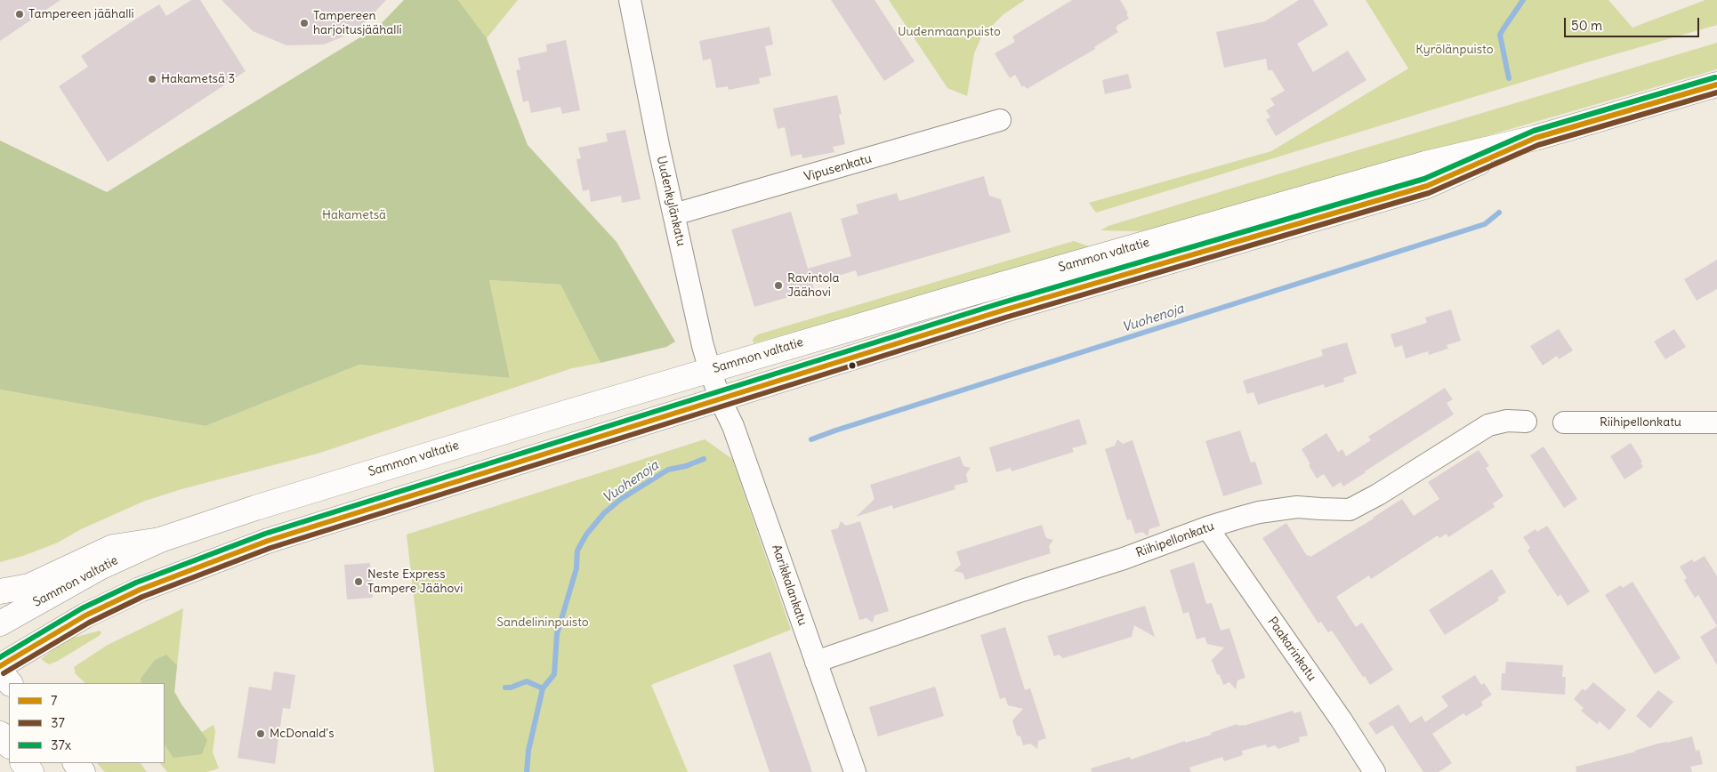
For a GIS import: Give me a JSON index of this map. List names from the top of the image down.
{
  "streets": {
    "main road": ["Sammon valtatie"],
    "street": [
      "Vipusenkatu",
      "Uudenkylänkatu",
      "Riihipellonkatu",
      "Aarikkalankatu",
      "Paakarinkatu"
    ]
  },
  "crossings": [
    ["Vipusenkatu", "Uudenkylänkatu"],
    ["Uudenkylänkatu", "Sammon valtatie"],
    ["Uudenkylänkatu", "Aarikkalankatu"],
    ["Sammon valtatie", "Aarikkalankatu"],
    ["Riihipellonkatu", "Aarikkalankatu"],
    ["Riihipellonkatu", "Paakarinkatu"]
  ],
  "water": ["Vuohenoja"],
  "parks": [
    "Uudenmaanpuisto",
    "Kyrölänpuisto",
    "Hakametsä",
    "Sandelininpuisto"
  ],
  "places": [
    "Tampereen jäähalli",
    "Tampereen harjoitusjäähalli",
    "Hakametsä 3",
    "Ravintola Jäähovi",
    "Neste Express Tampere Jäähovi",
    "McDonald's"
  ],
  "lines": ["transit line 37x", "transit line 7", "transit line 37"],
  "legend": ["7", "37", "37x"],
  "scale_bar": "50 m"
}
